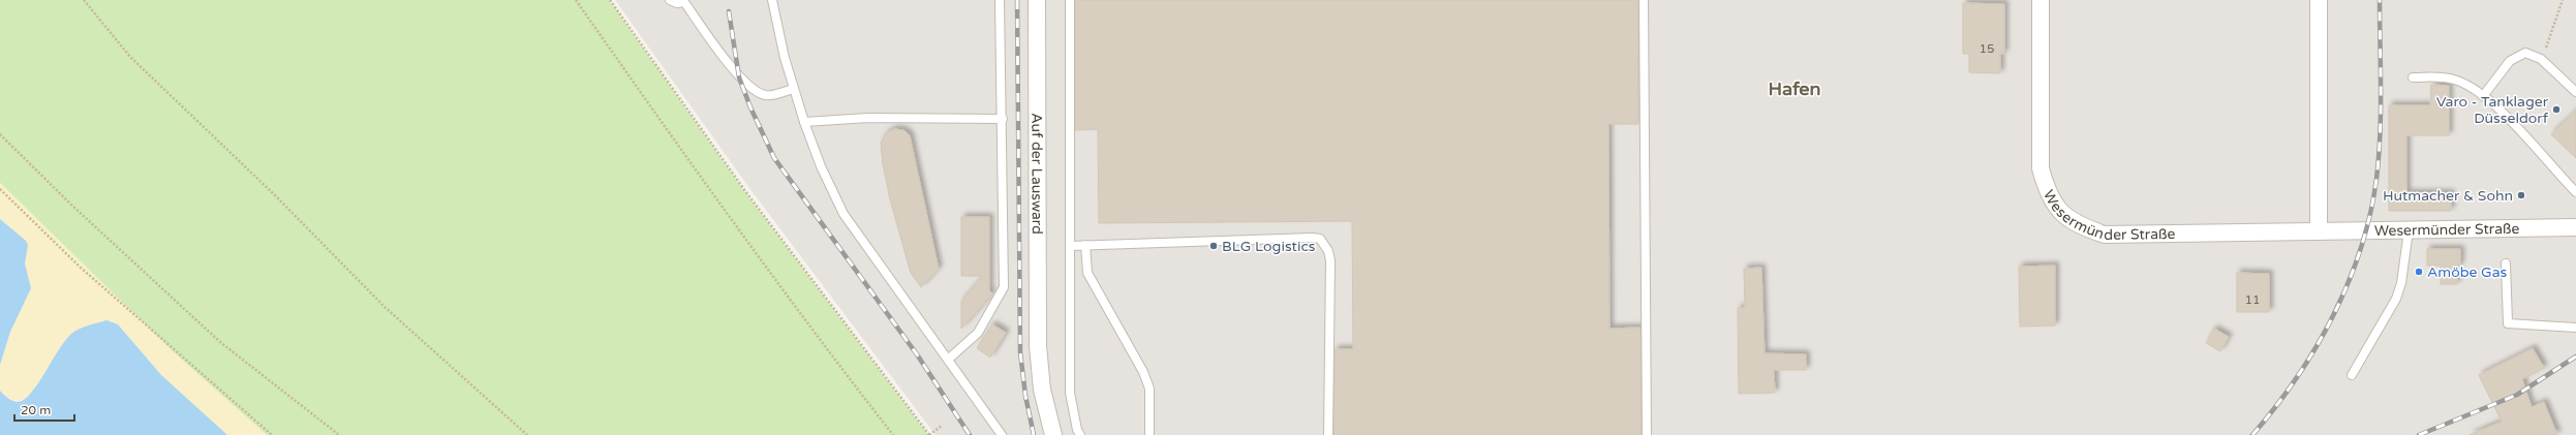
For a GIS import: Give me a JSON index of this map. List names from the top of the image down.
{
  "streets": {
    "street": ["Auf der Lausward", "Wesermünder Straße"]
  },
  "districts": ["Hafen"],
  "places": [
    "Varo - Tanklager Düsseldorf",
    "Hutmacher & Sohn",
    "BLG Logistics",
    "Amöbe Gas"
  ],
  "house_numbers": ["15", "11"],
  "scale_bar": "20 m"
}
